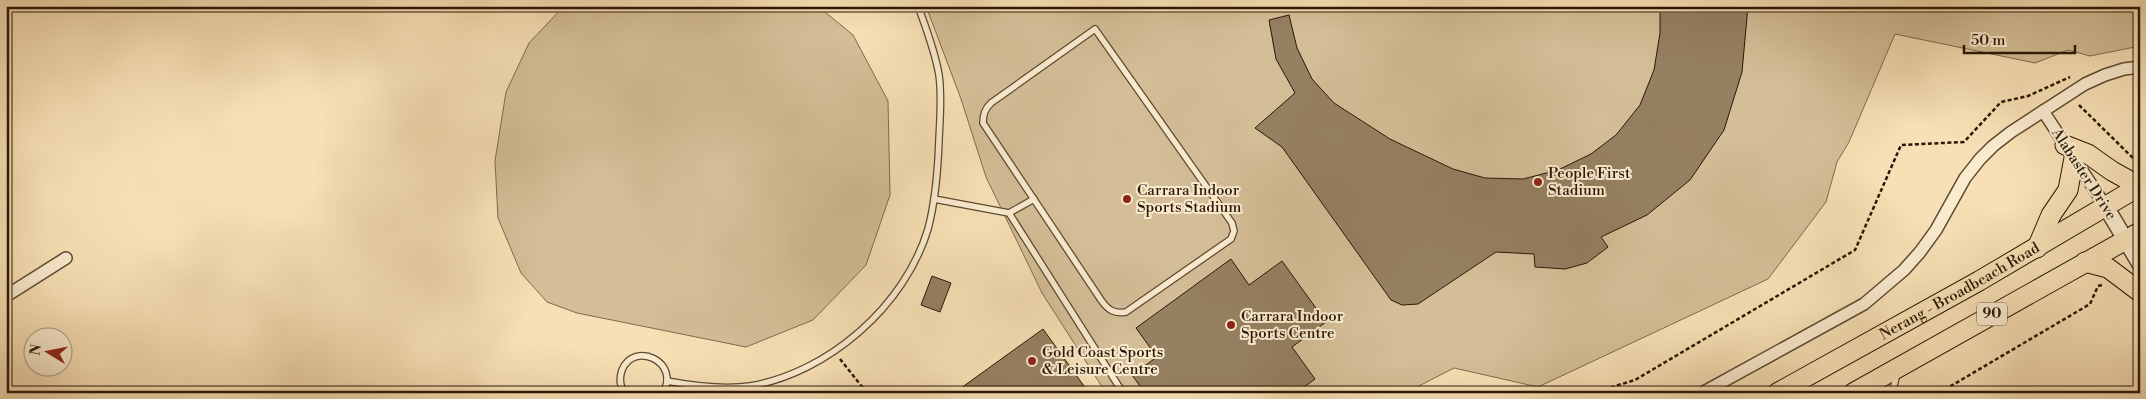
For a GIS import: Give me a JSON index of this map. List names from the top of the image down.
{
  "streets": {
    "main road": ["Nerang - Broadbeach Road", "90"],
    "street": ["Alabaster Drive"]
  },
  "crossings": [
    ["Alabaster Drive", "Nerang - Broadbeach Road"],
    ["Alabaster Drive", "90"]
  ],
  "places": [
    "People First Stadium",
    "Carrara Indoor Sports Stadium",
    "Carrara Indoor Sports Centre",
    "Gold Coast Sports & Leisure Centre"
  ],
  "scale_bar": "50 m",
  "north": "left"
}
